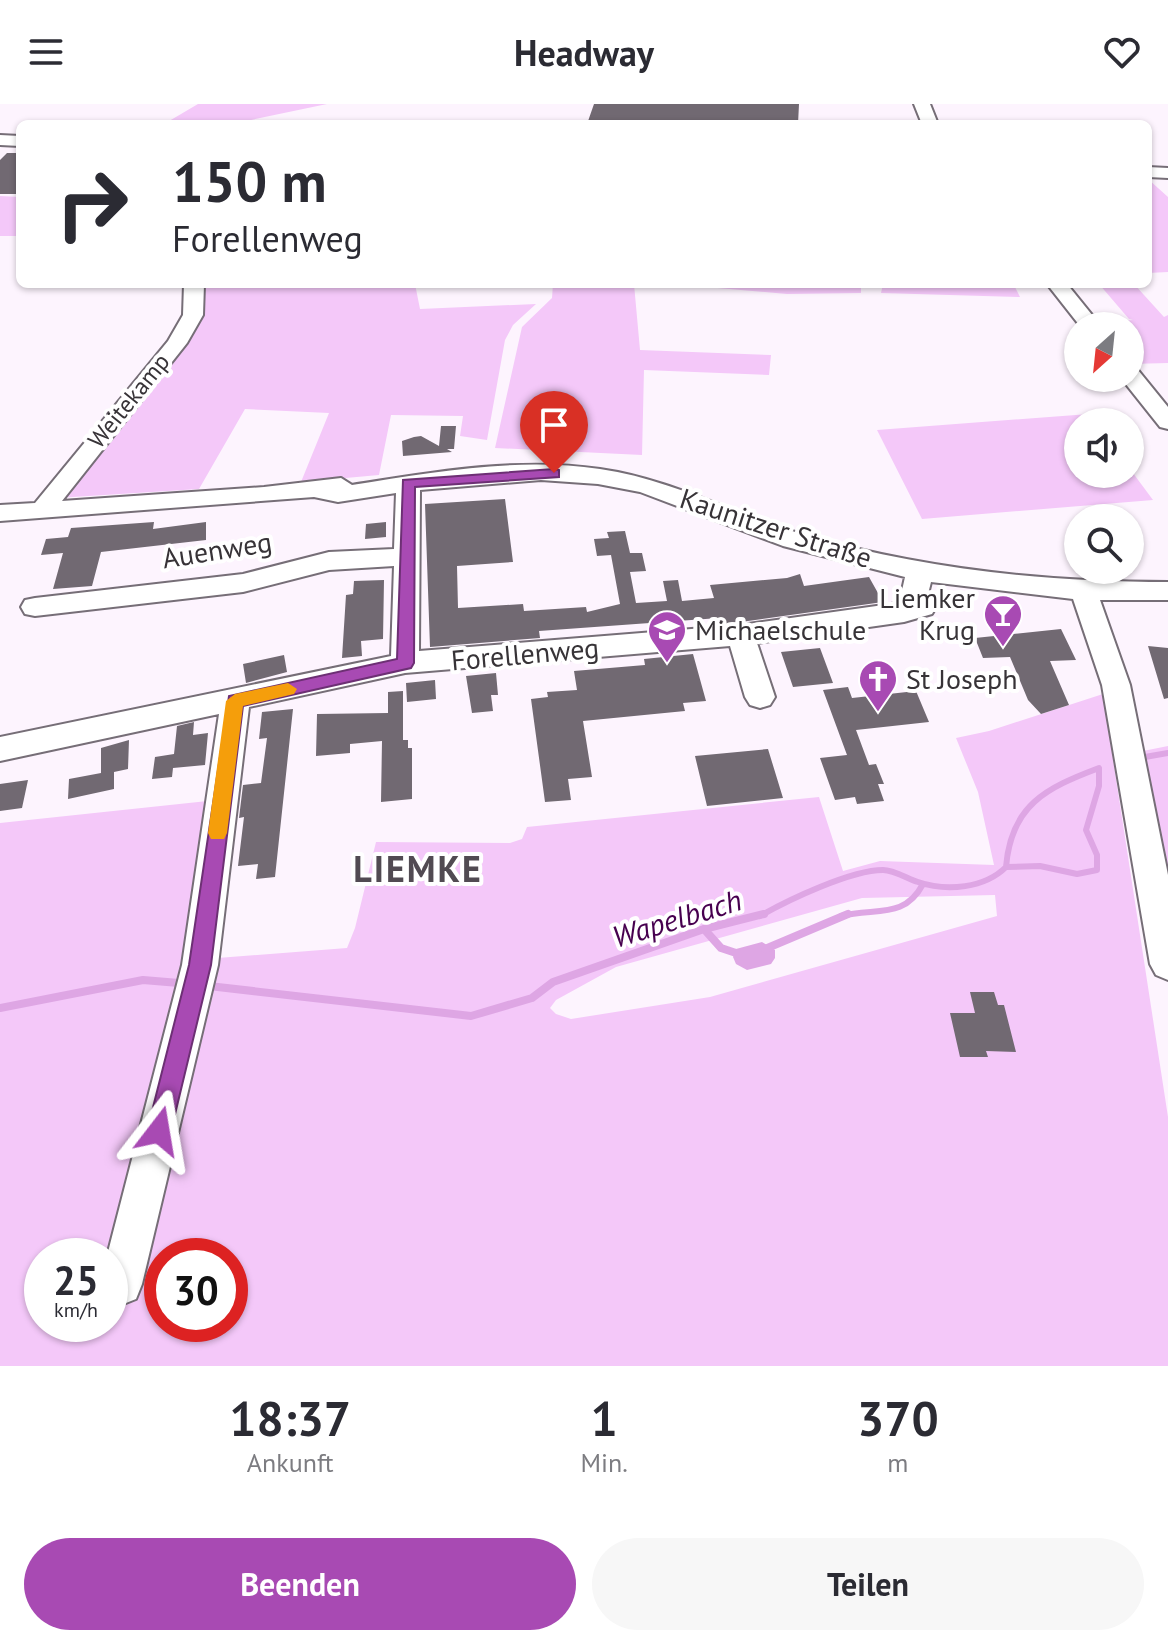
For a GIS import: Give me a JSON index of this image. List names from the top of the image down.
{
  "streets": {
    "street": [
      "Weitekamp",
      "Kaunitzer Straße",
      "Auenweg",
      "Forellenweg"
    ]
  },
  "crossings": [
    ["Weitekamp", "Kaunitzer Straße"],
    ["Kaunitzer Straße", "Forellenweg"]
  ],
  "districts": ["LIEMKE"],
  "water": ["Wapelbach"],
  "places": {
    "bar": ["Liemker Krug"],
    "school or university": ["Michaelschule"],
    "church": ["St Joseph"]
  },
  "north": "bottom left",
  "page": {
    "header": "Headway",
    "turn": ["150 m", "Forellenweg"],
    "speed": "25 km/h",
    "limit": "30",
    "eta": [
      "18:37",
      "Ankunft",
      "1",
      "Min.",
      "370",
      "m"
    ],
    "buttons": ["Beenden", "Teilen"]
  }
}
